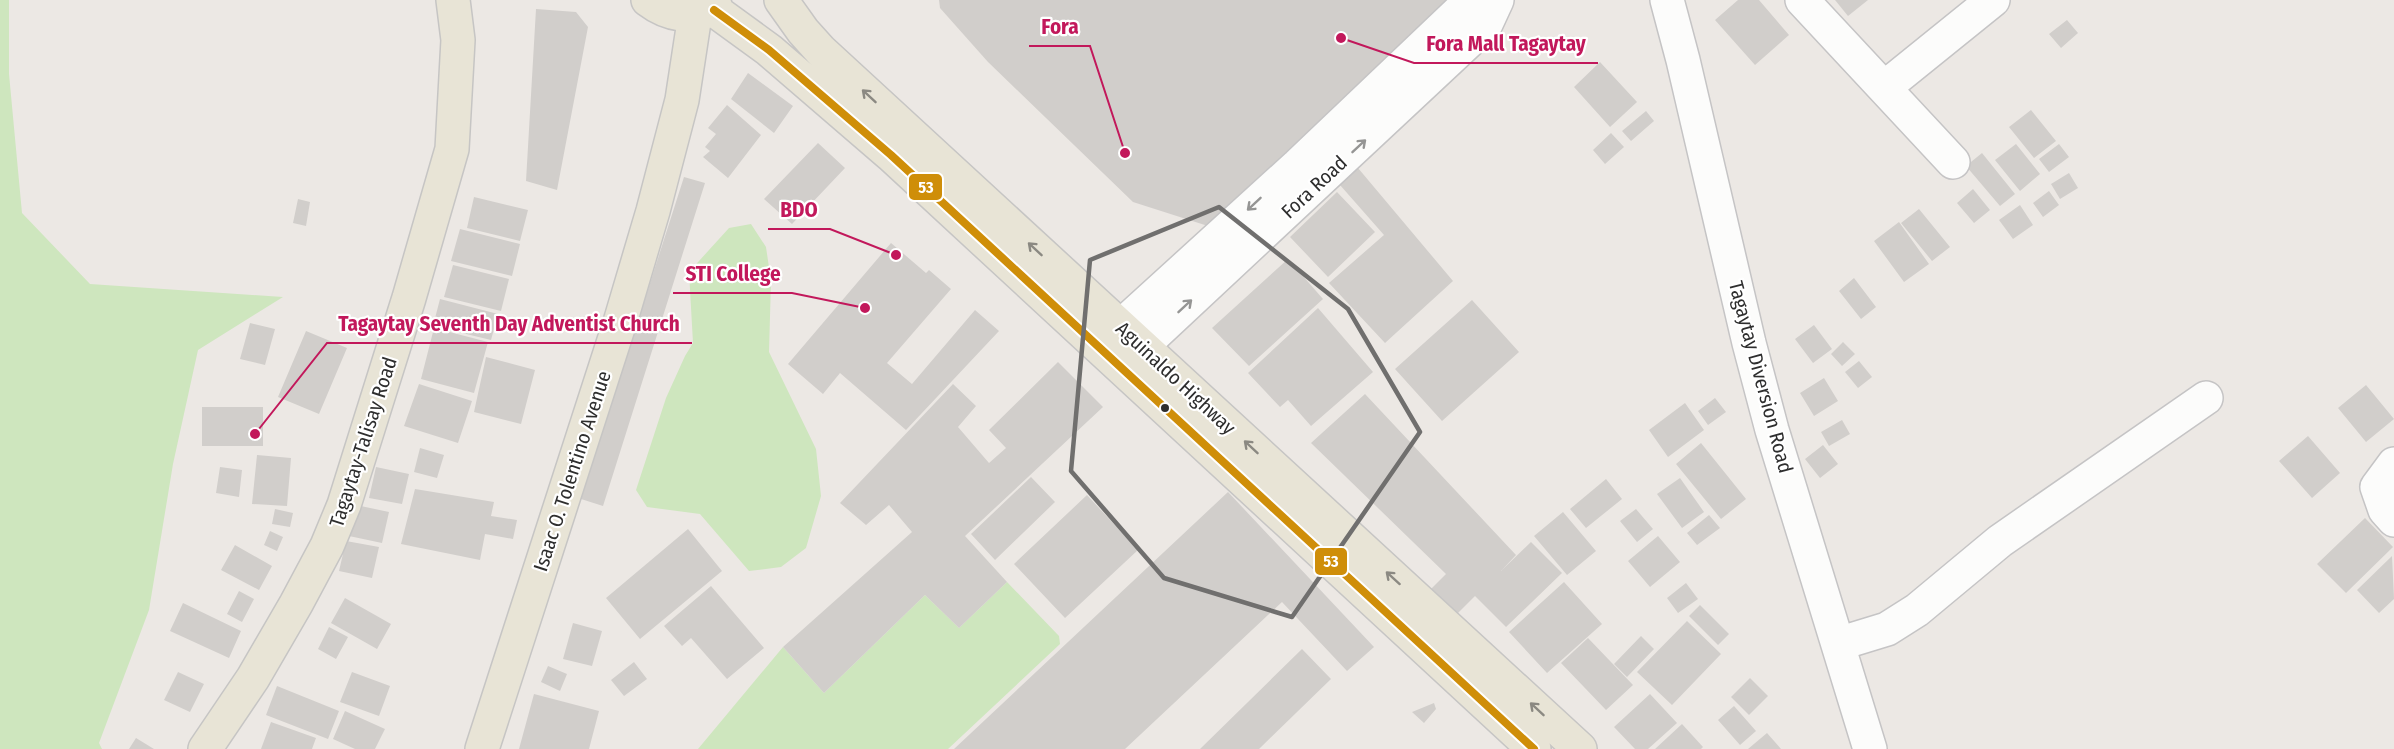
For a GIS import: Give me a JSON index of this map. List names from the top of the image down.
{
  "streets": {
    "main road": ["Aguinaldo Highway", "Tagaytay-Talisay Road", "Isaac O. Tolentino Avenue"],
    "street": ["Fora Road", "Tagaytay Diversion Road"]
  },
  "crossings": [
    ["Fora Road", "Aguinaldo Highway"],
    ["Aguinaldo Highway", "Isaac O. Tolentino Avenue"]
  ],
  "places": [
    "Fora Mall Tagaytay",
    "Fora",
    "BDO",
    "STI College",
    "Tagaytay Seventh Day Adventist Church"
  ],
  "lines": ["transit line 53"]
}
